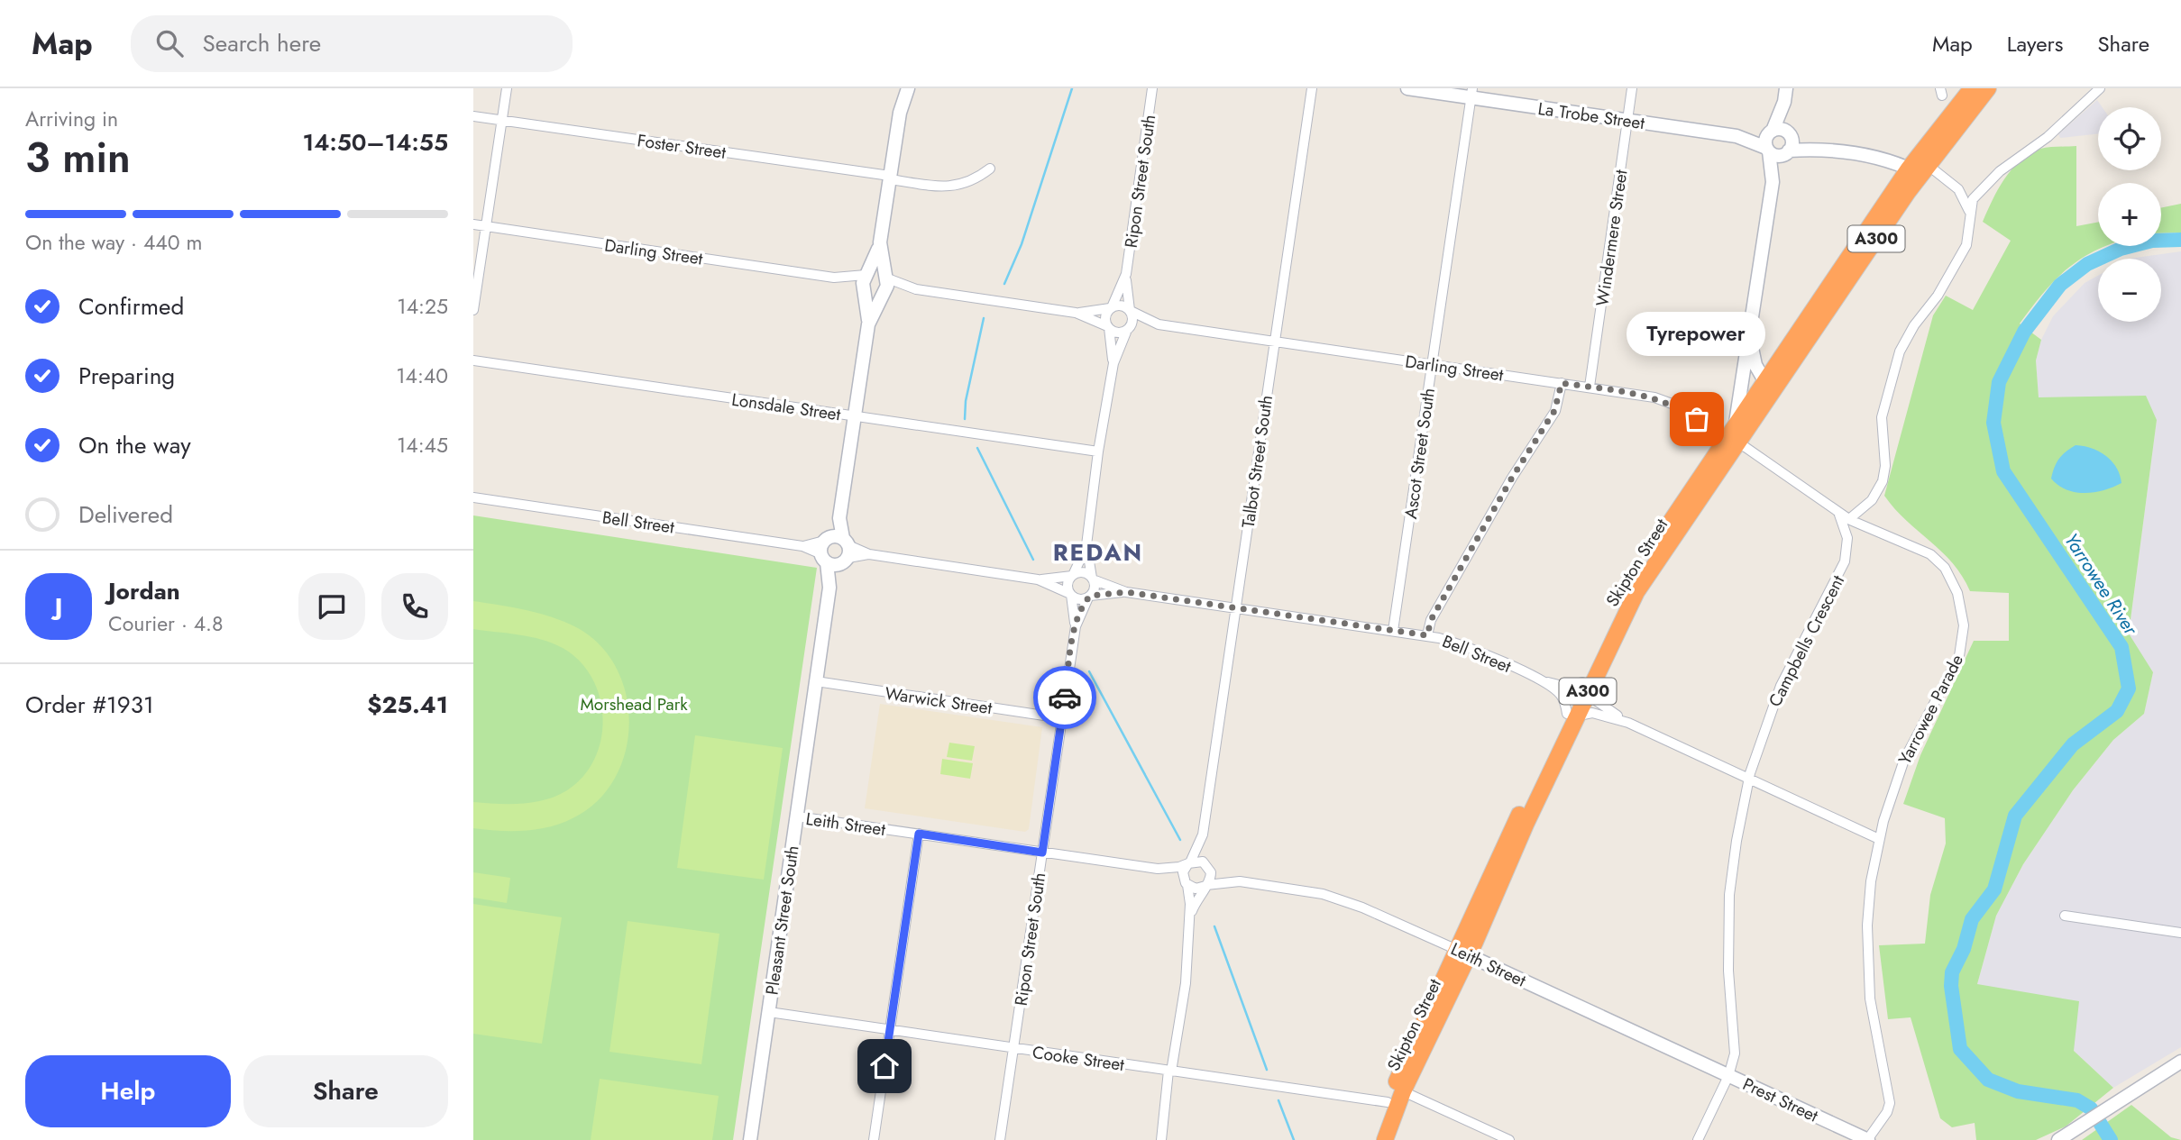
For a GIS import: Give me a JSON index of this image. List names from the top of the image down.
{
  "streets": {
    "highway": ["A300", "Skipton Street"],
    "main road": [
      "La Trobe Street",
      "Leith Street",
      "Pleasant Street South",
      "Prest Street"
    ],
    "street": [
      "Foster Street",
      "Ripon Street South",
      "Windermere Street",
      "Darling Street",
      "Lonsdale Street",
      "Ascot Street South",
      "Talbot Street South",
      "Bell Street",
      "Campbells Crescent",
      "Warwick Street",
      "Yarrowee Parade",
      "Cooke Street"
    ]
  },
  "crossings": [
    ["La Trobe Street", "Windermere Street"],
    ["La Trobe Street", "Ascot Street South"],
    ["Ripon Street South", "Darling Street"],
    ["Ripon Street South", "Bell Street"],
    ["Ripon Street South", "Warwick Street"],
    ["Ripon Street South", "Leith Street"],
    ["Ripon Street South", "Cooke Street"],
    ["Windermere Street", "Darling Street"],
    ["Darling Street", "Ascot Street South"],
    ["Darling Street", "Talbot Street South"],
    ["Darling Street", "Skipton Street"],
    ["Darling Street", "Yarrowee Parade"],
    ["Ascot Street South", "Bell Street"],
    ["Talbot Street South", "Bell Street"],
    ["Talbot Street South", "Leith Street"],
    ["Bell Street", "Skipton Street"],
    ["Bell Street", "Pleasant Street South"],
    ["Skipton Street", "Yarrowee Parade"],
    ["Skipton Street", "Leith Street"],
    ["Skipton Street", "Cooke Street"],
    ["Campbells Crescent", "Yarrowee Parade"],
    ["Campbells Crescent", "Leith Street"],
    ["Campbells Crescent", "Prest Street"],
    ["Warwick Street", "Pleasant Street South"],
    ["Yarrowee Parade", "Prest Street"],
    ["Leith Street", "Pleasant Street South"],
    ["Leith Street", "Prest Street"],
    ["Pleasant Street South", "Cooke Street"]
  ],
  "districts": ["REDAN"],
  "water": ["Yarrowee River"],
  "parks": ["Morshead Park"],
  "places": ["Tyrepower"],
  "page": {
    "header": "Map",
    "search": "Search here",
    "nav": ["Map", "Layers", "Share"],
    "heading": ["3 min", "Arriving in", "14:50–14:55"],
    "panel": [
      "Jordan",
      "Courier · 4.8",
      "Order #1931",
      "$25.41"
    ],
    "map_buttons": ["+", "−"],
    "bar": "On the way · 440 m",
    "list": [
      ["Confirmed", "14:25"],
      ["Preparing", "14:40"],
      ["On the way", "14:45"],
      "Delivered"
    ],
    "bubble": "Tyrepower",
    "round": "J",
    "buttons": ["Help", "Share"]
  }
}
